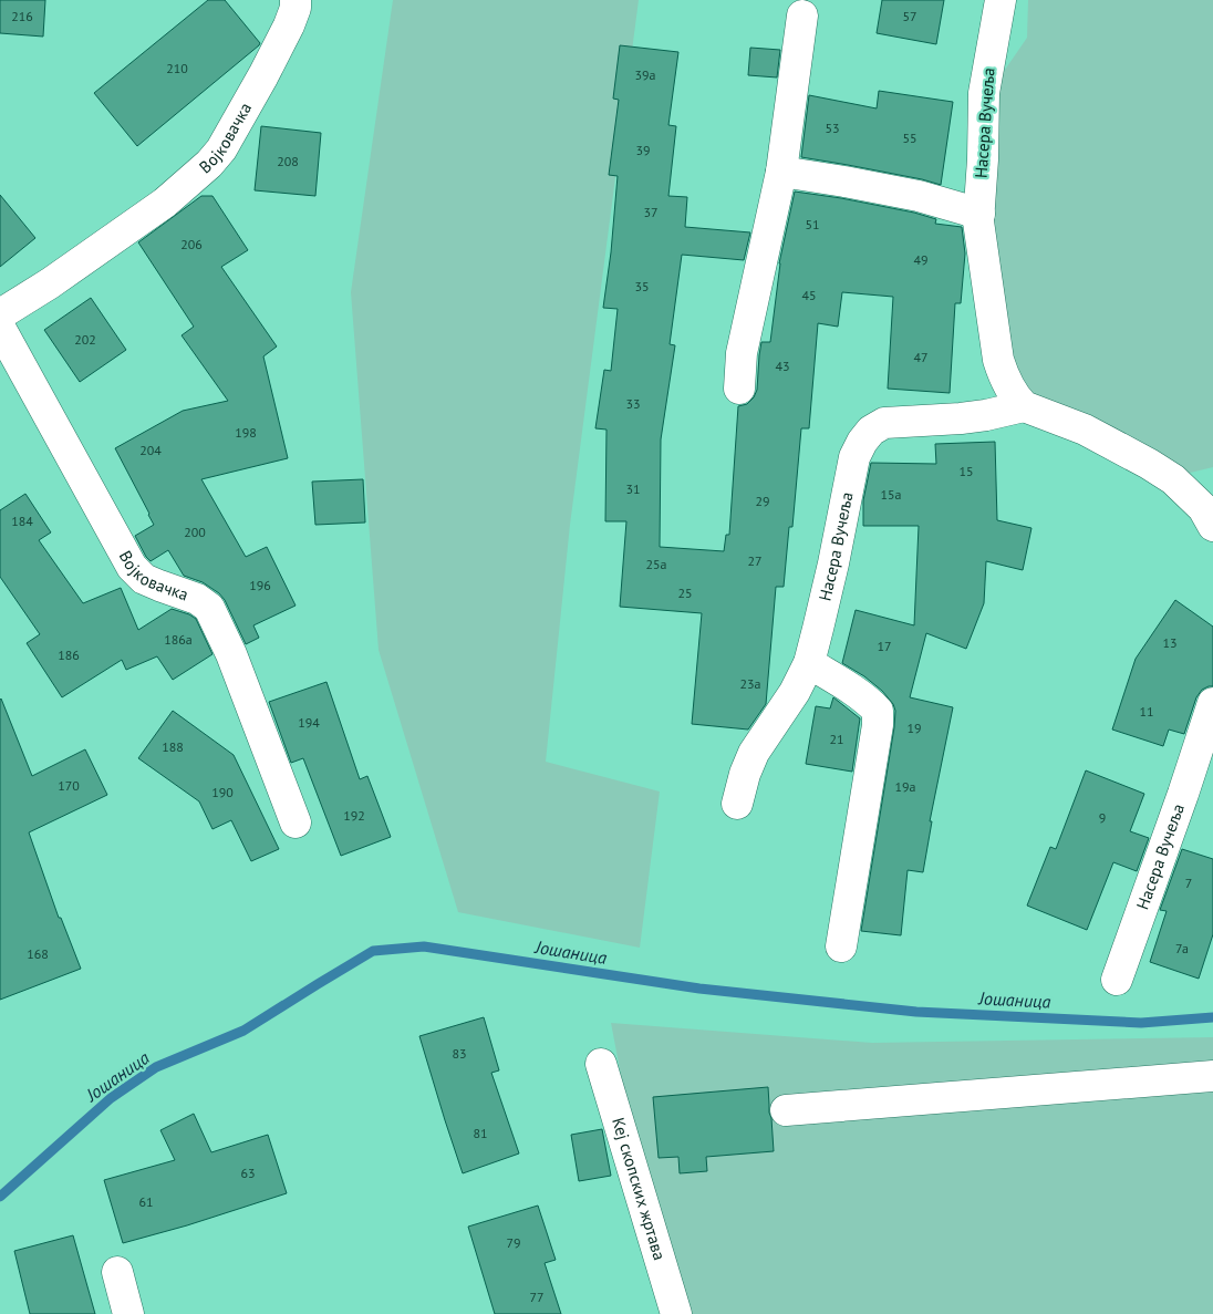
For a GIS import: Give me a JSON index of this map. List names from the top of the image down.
{
  "streets": {
    "street": ["Насера Вучеља", "Војковачка", "Кеј скопских жртава"]
  },
  "water": ["Јошаница"],
  "house_numbers": [
    "216",
    "57",
    "210",
    "39a",
    "53",
    "55",
    "39",
    "208",
    "37",
    "51",
    "206",
    "49",
    "35",
    "45",
    "202",
    "47",
    "43",
    "33",
    "198",
    "204",
    "15",
    "31",
    "15a",
    "29",
    "184",
    "200",
    "27",
    "25a",
    "196",
    "25",
    "186a",
    "13",
    "17",
    "186",
    "23a",
    "11",
    "194",
    "19",
    "21",
    "188",
    "170",
    "19a",
    "190",
    "192",
    "9",
    "7",
    "7a",
    "168",
    "83",
    "81",
    "63",
    "61",
    "79",
    "77"
  ]
}
